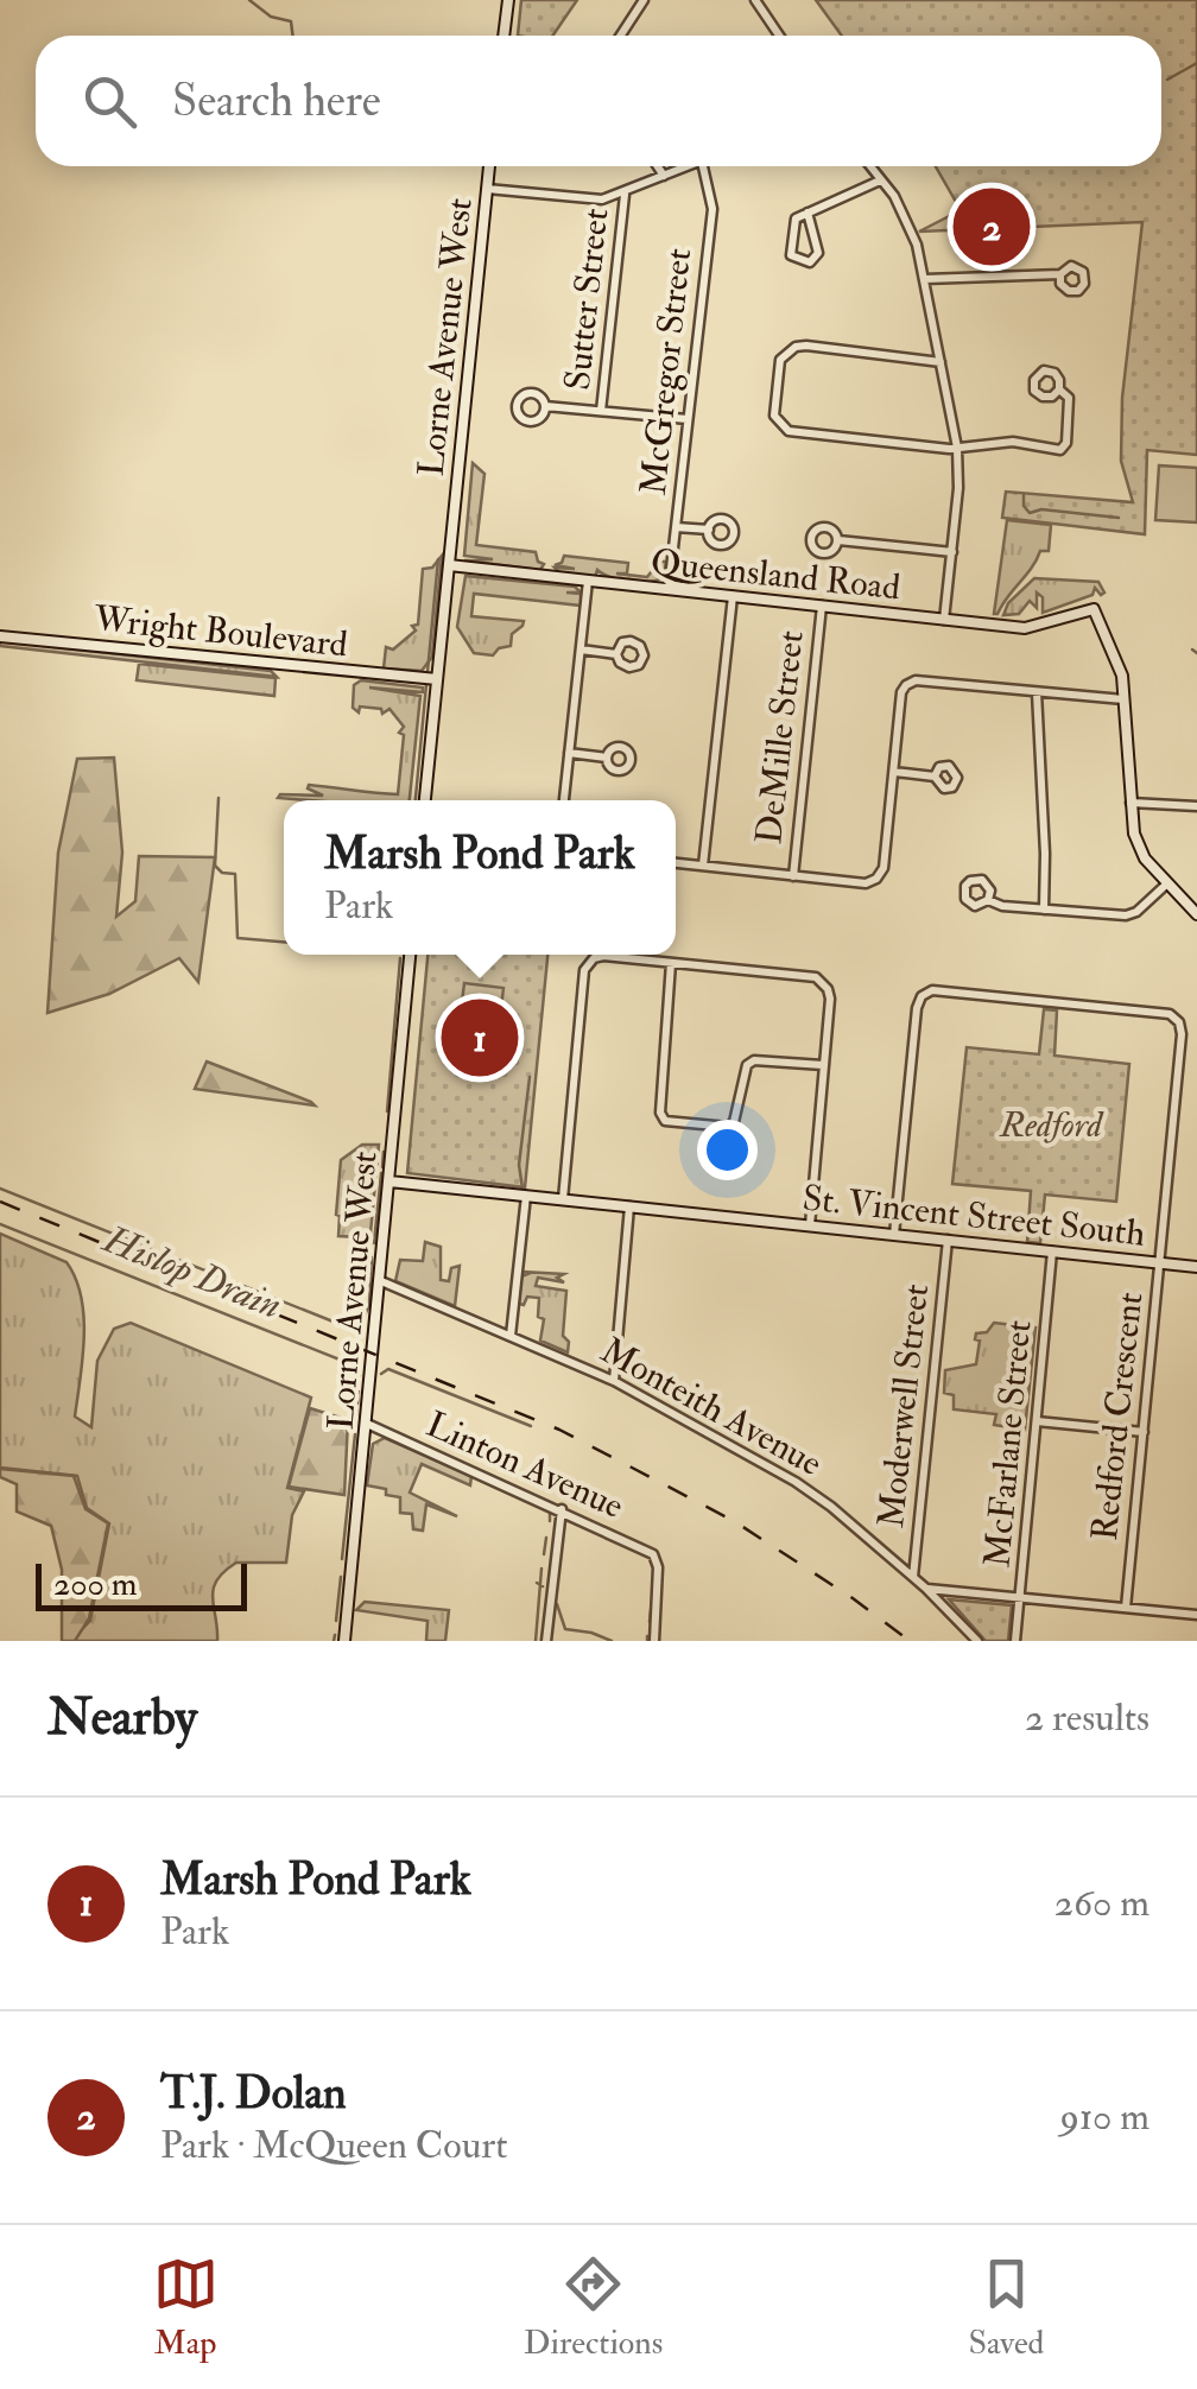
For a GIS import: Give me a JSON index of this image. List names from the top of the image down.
{
  "streets": {
    "street": [
      "Sutter Street",
      "Lorne Avenue West",
      "McGregor Street",
      "Queensland Road",
      "Wright Boulevard",
      "DeMille Street",
      "St. Vincent Street South",
      "Moderwell Street",
      "Monteith Avenue",
      "Redford Crescent",
      "McFarlane Street",
      "Linton Avenue"
    ]
  },
  "crossings": [
    ["Lorne Avenue West", "Queensland Road"],
    ["Lorne Avenue West", "Wright Boulevard"],
    ["Lorne Avenue West", "St. Vincent Street South"],
    ["Lorne Avenue West", "Monteith Avenue"],
    ["Lorne Avenue West", "Linton Avenue"],
    ["McGregor Street", "Queensland Road"],
    ["Queensland Road", "DeMille Street"],
    ["St. Vincent Street South", "Moderwell Street"],
    ["St. Vincent Street South", "Redford Crescent"],
    ["St. Vincent Street South", "McFarlane Street"],
    ["Moderwell Street", "Monteith Avenue"]
  ],
  "water": ["Hislop Drain"],
  "parks": ["Redford"],
  "scale_bar": "200 m",
  "page": {
    "search": "Search here",
    "pins": ["2", "1"],
    "popup": ["Marsh Pond Park", "Park"],
    "scale": "200 m",
    "heading": ["Nearby", "2 results"],
    "list": [
      {
        "mark": "1",
        "name": "Marsh Pond Park",
        "note": "Park",
        "value": "260 m"
      },
      {
        "mark": "2",
        "name": "T.J. Dolan",
        "note": "Park · McQueen Court",
        "value": "910 m"
      }
    ],
    "nav": ["Map", "Directions", "Saved"]
  }
}
